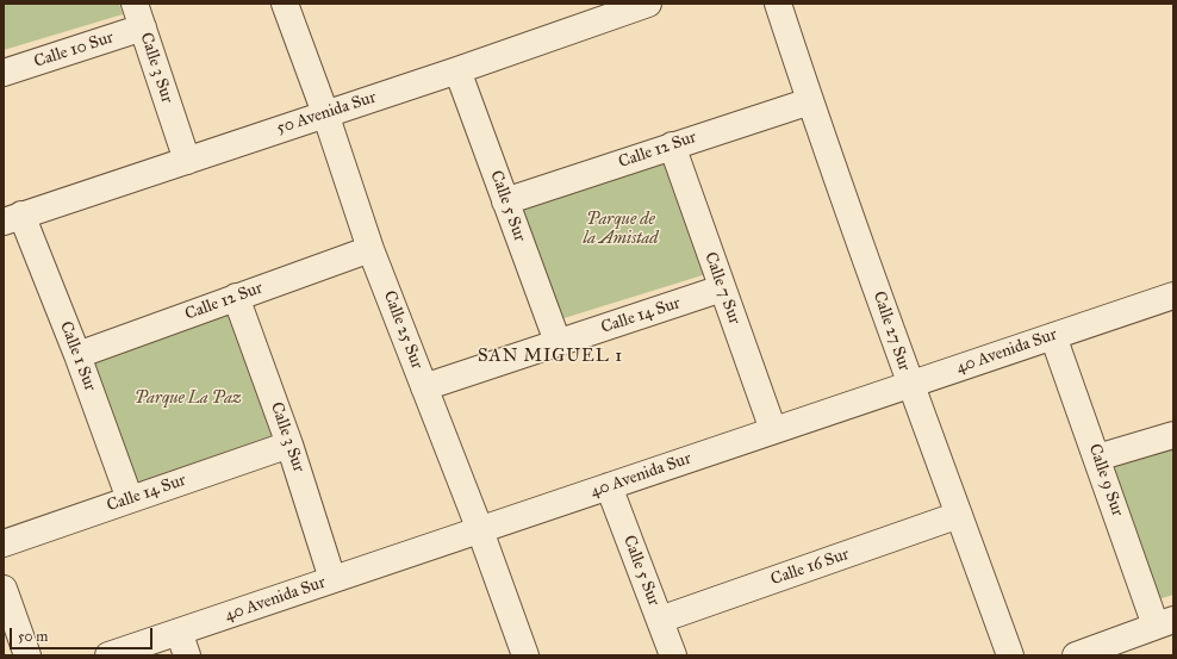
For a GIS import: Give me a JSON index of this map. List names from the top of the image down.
{
  "streets": {
    "street": [
      "Calle 10 Sur",
      "Calle 3 Sur",
      "50 Avenida Sur",
      "Calle 12 Sur",
      "Calle 5 Sur",
      "Calle 7 Sur",
      "Calle 14 Sur",
      "Calle 25 Sur",
      "Calle 27 Sur",
      "40 Avenida Sur",
      "Calle 1 Sur",
      "Calle 9 Sur",
      "Calle 16 Sur"
    ]
  },
  "crossings": [
    ["Calle 10 Sur", "Calle 3 Sur"],
    ["Calle 3 Sur", "50 Avenida Sur"],
    ["Calle 3 Sur", "Calle 12 Sur"],
    ["Calle 3 Sur", "Calle 14 Sur"],
    ["Calle 3 Sur", "40 Avenida Sur"],
    ["50 Avenida Sur", "Calle 5 Sur"],
    ["50 Avenida Sur", "Calle 25 Sur"],
    ["50 Avenida Sur", "Calle 1 Sur"],
    ["Calle 12 Sur", "Calle 5 Sur"],
    ["Calle 12 Sur", "Calle 7 Sur"],
    ["Calle 12 Sur", "Calle 25 Sur"],
    ["Calle 12 Sur", "Calle 27 Sur"],
    ["Calle 12 Sur", "Calle 1 Sur"],
    ["Calle 5 Sur", "Calle 14 Sur"],
    ["Calle 5 Sur", "40 Avenida Sur"],
    ["Calle 5 Sur", "Calle 16 Sur"],
    ["Calle 7 Sur", "Calle 14 Sur"],
    ["Calle 7 Sur", "40 Avenida Sur"],
    ["Calle 14 Sur", "Calle 25 Sur"],
    ["Calle 14 Sur", "Calle 1 Sur"],
    ["Calle 25 Sur", "40 Avenida Sur"],
    ["Calle 27 Sur", "40 Avenida Sur"],
    ["Calle 27 Sur", "Calle 16 Sur"],
    ["40 Avenida Sur", "Calle 9 Sur"]
  ],
  "districts": ["SAN MIGUEL 1"],
  "parks": ["Parque de la Amistad", "Parque La Paz"],
  "scale_bar": "50 m"
}
